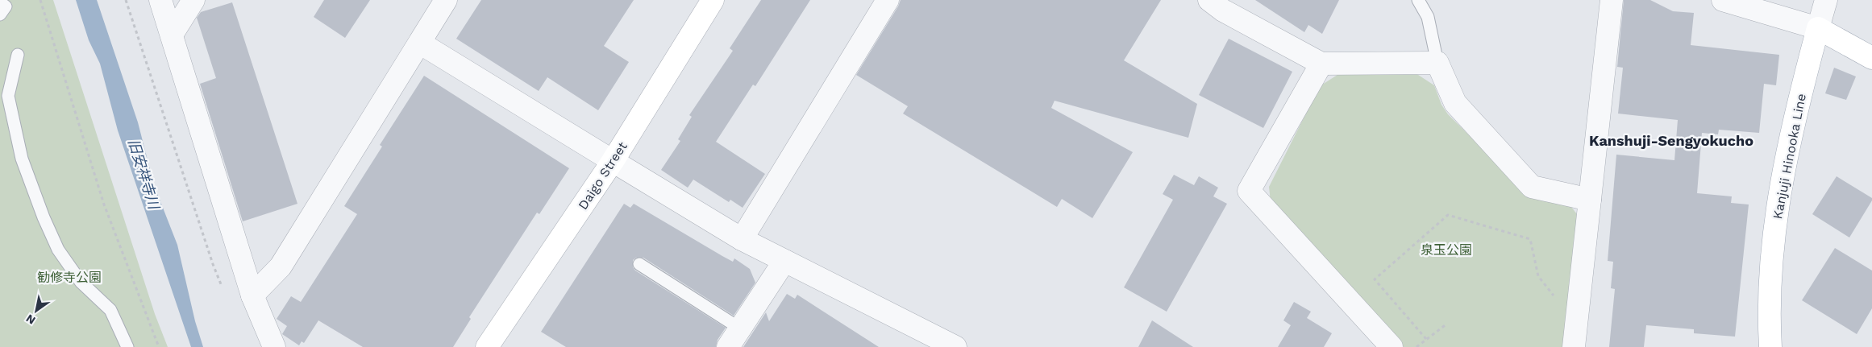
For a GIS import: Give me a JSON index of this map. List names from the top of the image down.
{
  "streets": {
    "main road": ["Kanjuji Hinooka Line", "Daigo Street"]
  },
  "districts": ["Kanshuji-Sengyokucho"],
  "water": ["旧安祥寺川"],
  "parks": ["泉玉公園", "勧修寺公園"],
  "north": "bottom left"
}
